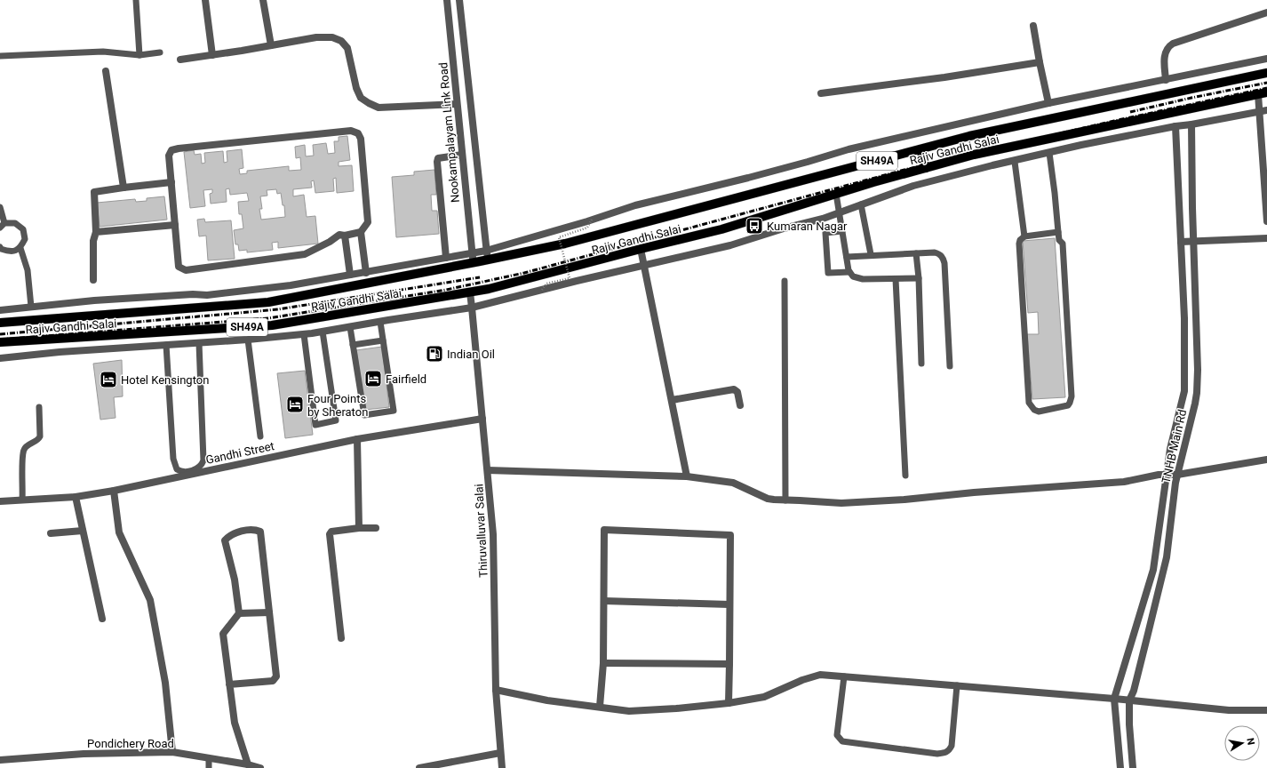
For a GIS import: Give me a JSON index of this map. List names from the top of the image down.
{
  "streets": {
    "main road": ["Rajiv Gandhi Salai", "SH49A"],
    "street": [
      "Nookampalayam Link Road",
      "TNHB Main Rd",
      "Gandhi Street",
      "Thiruvalluvar Salai",
      "Pondichery Road"
    ]
  },
  "crossings": [
    ["Nookampalayam Link Road", "Rajiv Gandhi Salai"],
    ["Rajiv Gandhi Salai", "Thiruvalluvar Salai"],
    ["Gandhi Street", "Thiruvalluvar Salai"]
  ],
  "places": {
    "bus stop": ["Kumaran Nagar"],
    "fuel station": ["Indian Oil"],
    "hotel": ["Fairfield", "Hotel Kensington", "Four Points by Sheraton"]
  },
  "north": "right"
}
